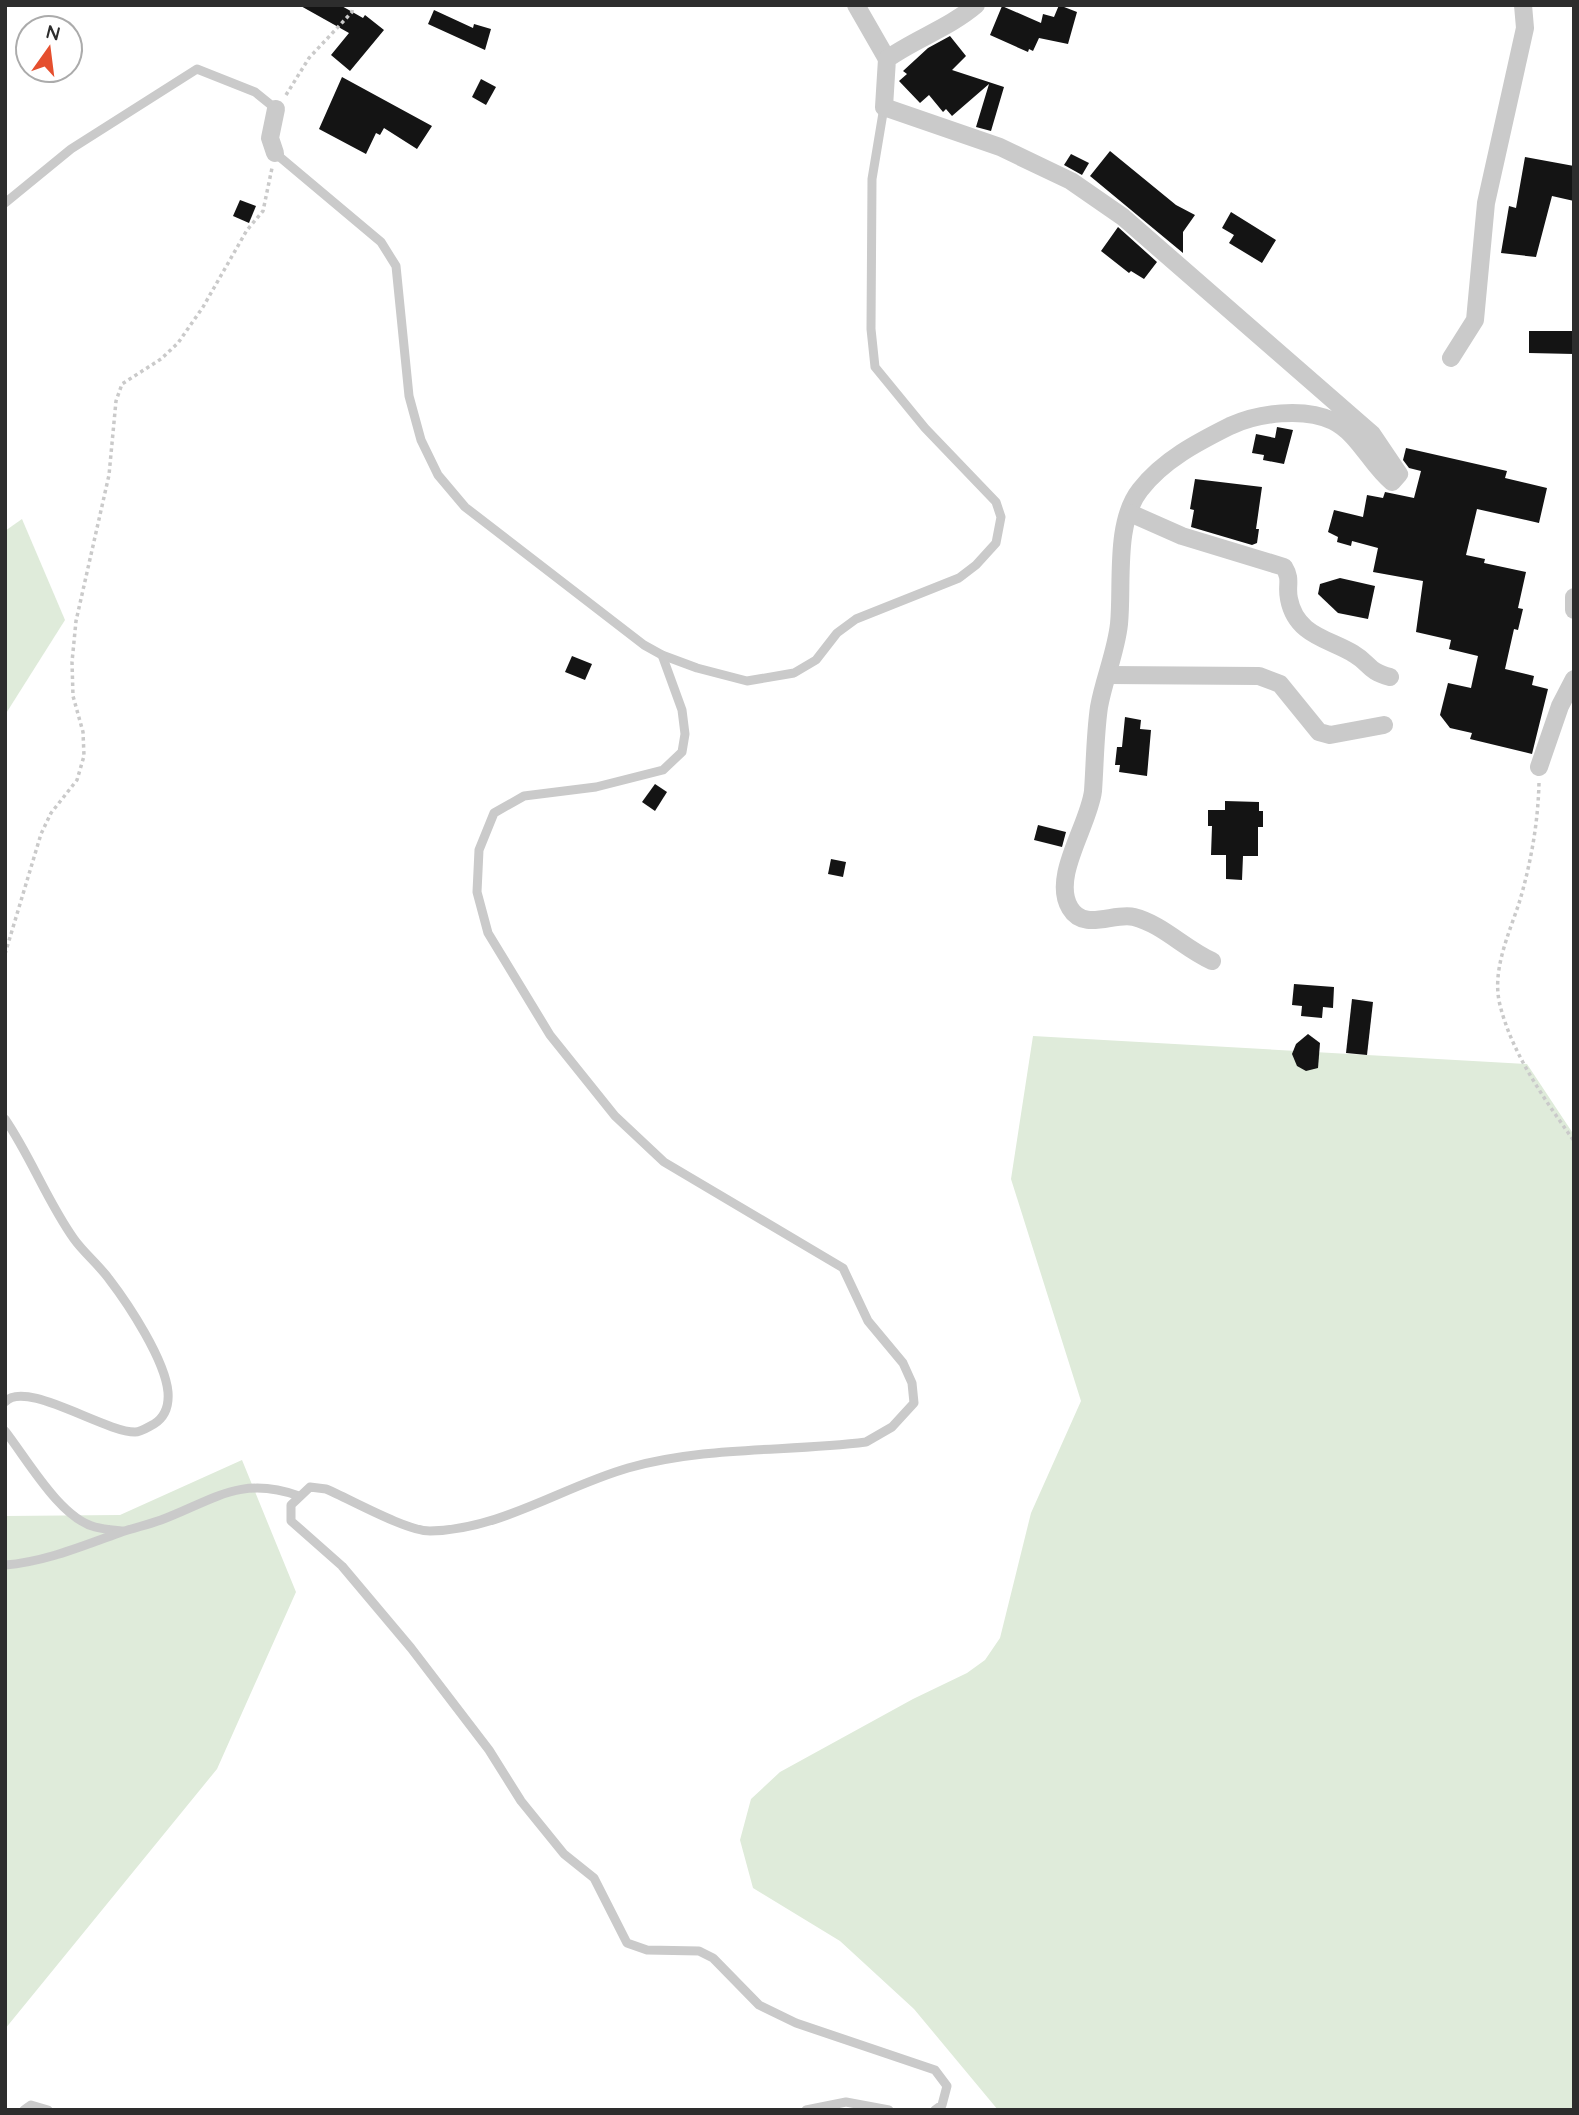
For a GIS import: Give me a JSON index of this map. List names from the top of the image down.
{
  "north": "top"
}
